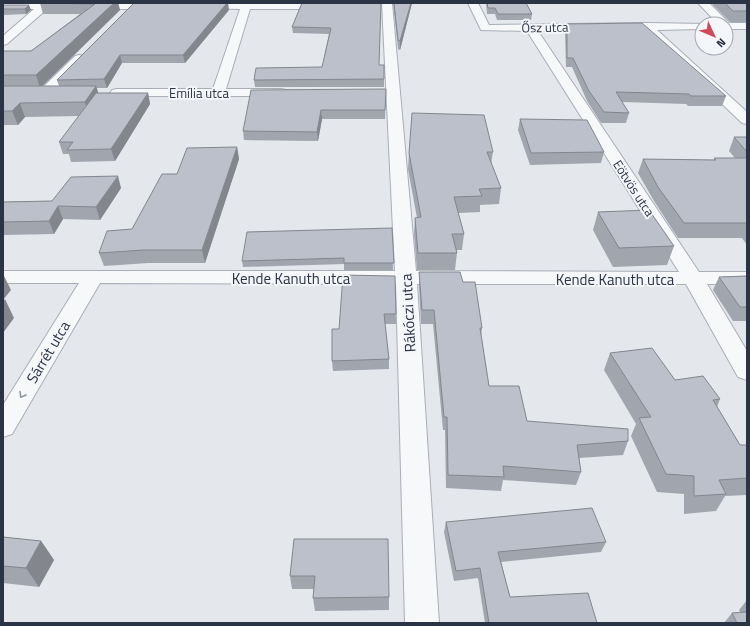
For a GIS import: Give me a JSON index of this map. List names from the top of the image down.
{
  "streets": {
    "street": [
      "Ősz utca",
      "Emília utca",
      "Eötvös utca",
      "Kende Kanuth utca",
      "Rákóczi utca",
      "Sárrét utca"
    ]
  },
  "crossings": [
    ["Ősz utca", "Eötvös utca"],
    ["Eötvös utca", "Kende Kanuth utca"],
    ["Kende Kanuth utca", "Rákóczi utca"],
    ["Kende Kanuth utca", "Sárrét utca"]
  ],
  "one_way": ["Sárrét utca"],
  "north": "bottom right"
}
